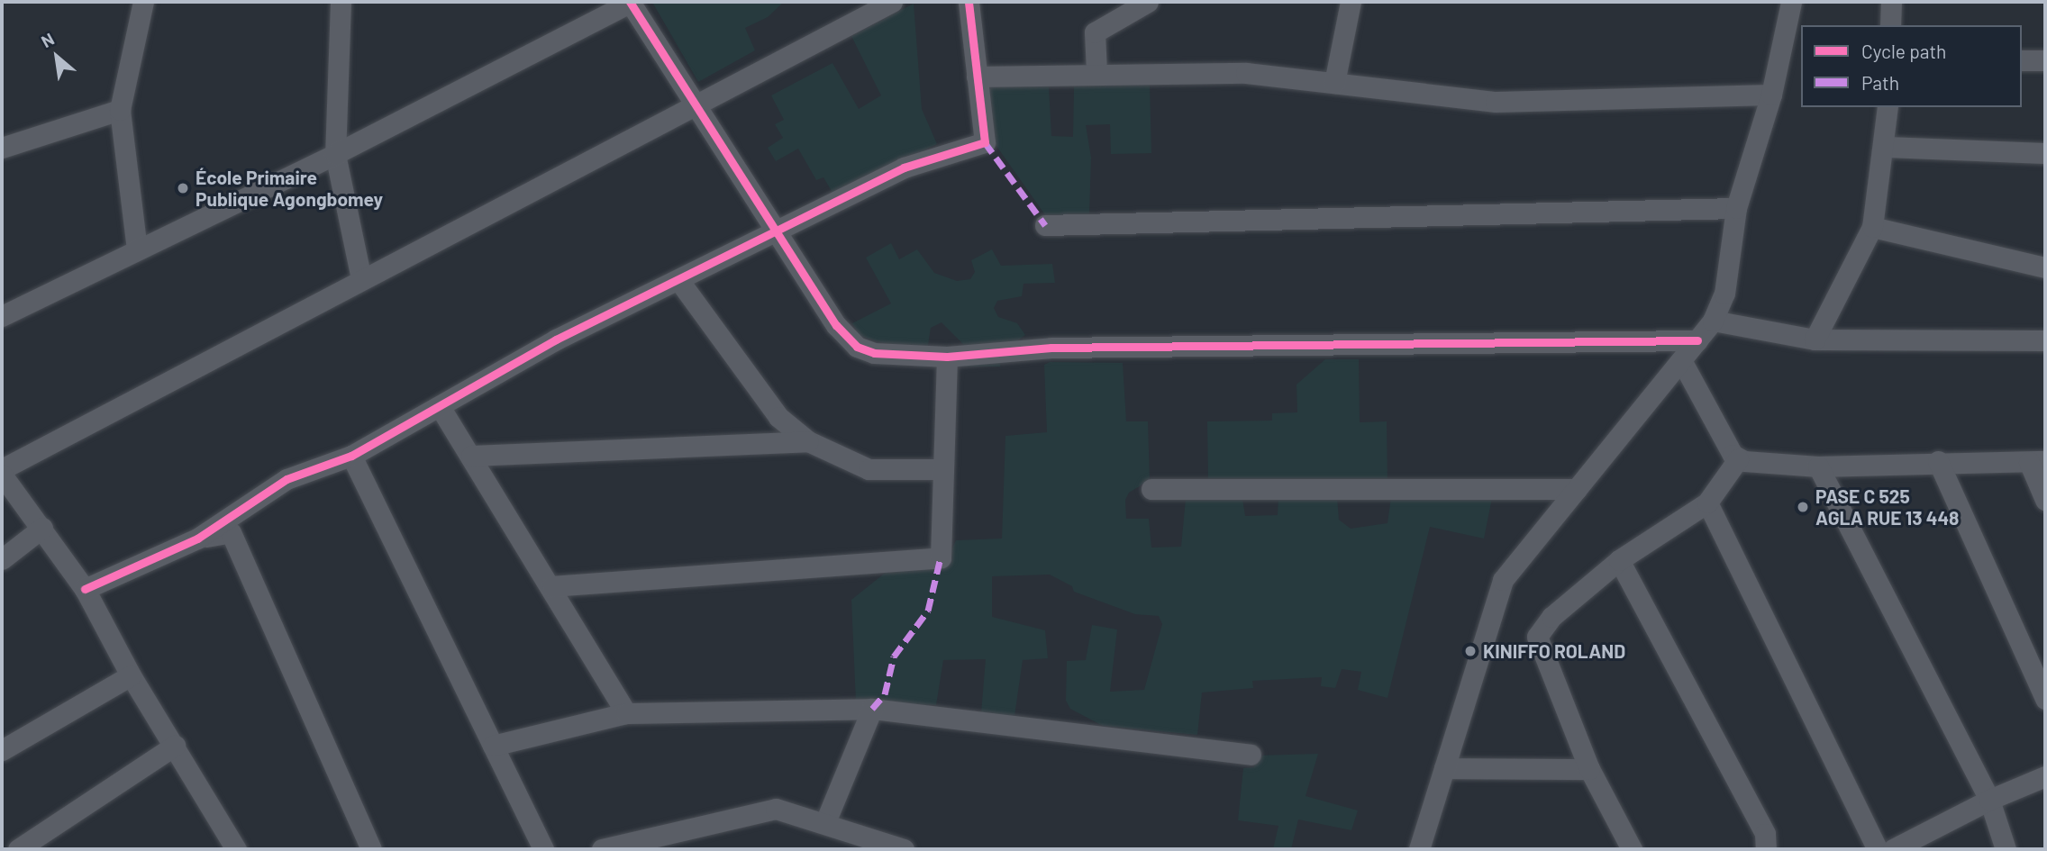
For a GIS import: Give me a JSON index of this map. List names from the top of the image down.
{
  "places": ["École Primaire Publique Agongbomey", "PASE C 525 AGLA RUE 13 448", "KINIFFO ROLAND"],
  "legend": ["Cycle path", "Path"],
  "north": "top left"
}
